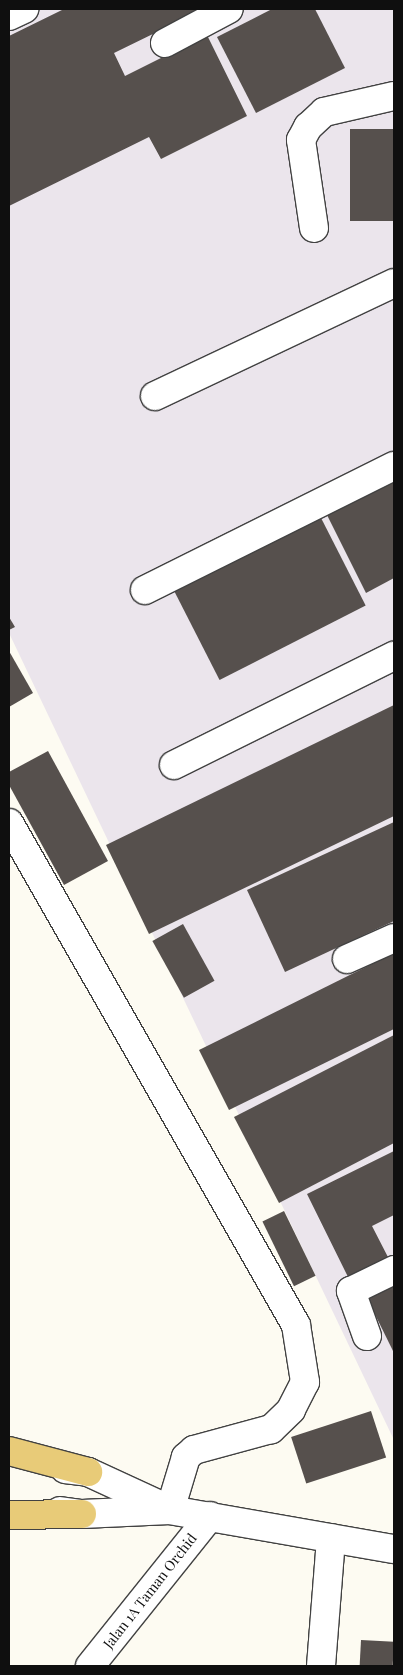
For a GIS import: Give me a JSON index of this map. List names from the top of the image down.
{
  "streets": {
    "street": ["Jalan 1A Taman Orchid"]
  }
}
